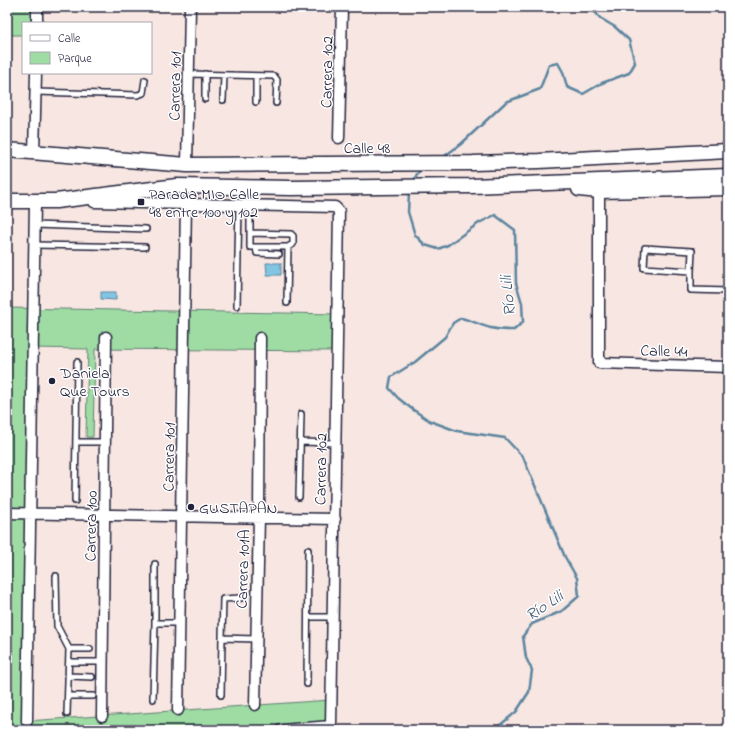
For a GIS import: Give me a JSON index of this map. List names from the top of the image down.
{
  "streets": {
    "main road": ["Calle 48"],
    "street": [
      "Carrera 102",
      "Carrera 101",
      "Calle 44",
      "Carrera 100",
      "Carrera 101A"
    ]
  },
  "crossings": [
    ["Carrera 101", "Calle 48"]
  ],
  "water": ["Río Lili"],
  "places": {
    "transit": ["Parada MIO Calle 48 entre 100 y 102"],
    "other": ["Daniela Que Tours", "GUSTAPAN"]
  },
  "legend": ["Calle", "Parque"]
}
